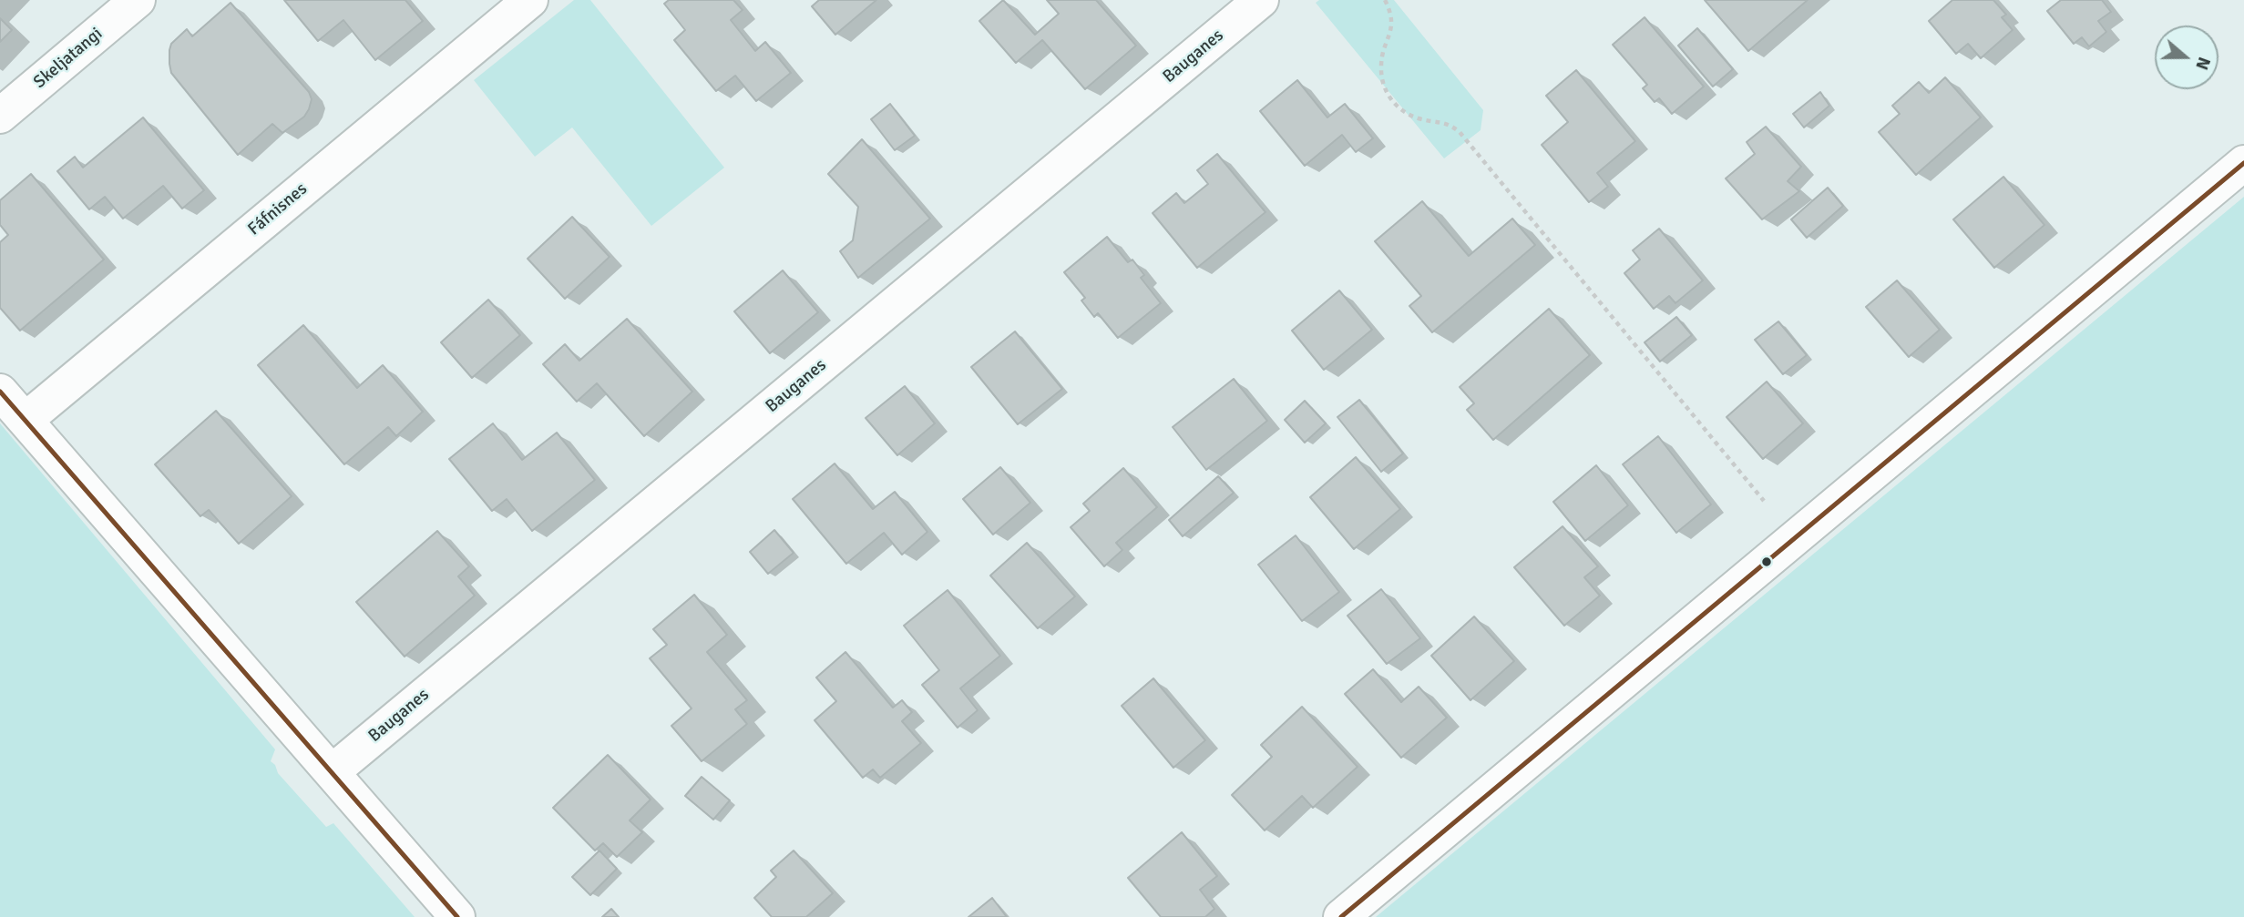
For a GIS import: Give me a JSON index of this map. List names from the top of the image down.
{
  "streets": {
    "street": ["Bauganes", "Skeljatangi", "Fáfnisnes"]
  },
  "north": "right"
}
